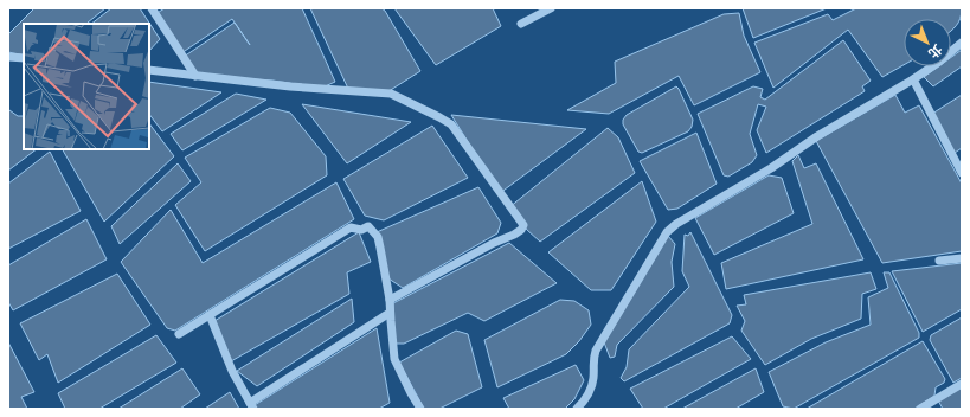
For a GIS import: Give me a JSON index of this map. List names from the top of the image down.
{
  "north": "bottom right"
}
